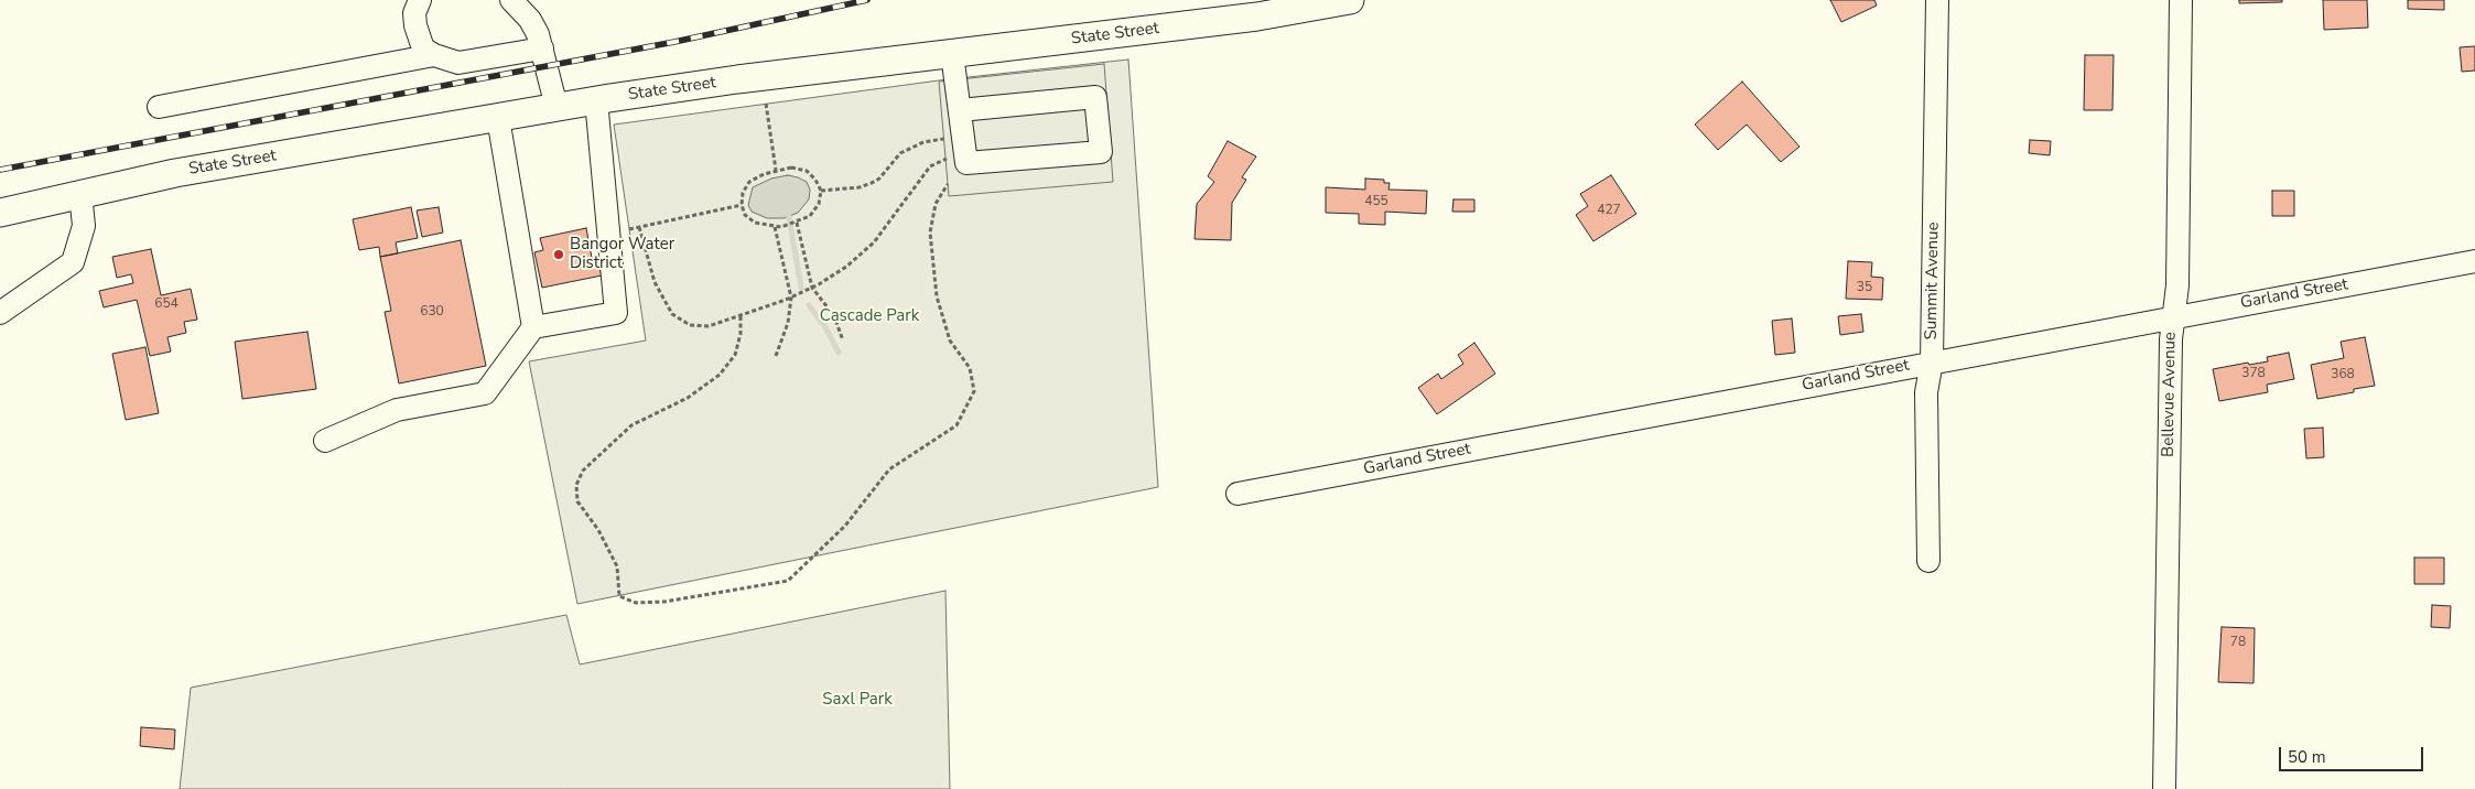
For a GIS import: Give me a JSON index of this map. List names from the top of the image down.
{
  "streets": {
    "main road": ["State Street"],
    "street": ["Summit Avenue", "Garland Street", "Bellevue Avenue"]
  },
  "crossings": [
    ["Summit Avenue", "Garland Street"],
    ["Garland Street", "Bellevue Avenue"]
  ],
  "parks": ["Cascade Park", "Saxl Park"],
  "places": ["Bangor Water District"],
  "house_numbers": [
    "455",
    "427",
    "35",
    "654",
    "630",
    "378",
    "368",
    "78"
  ],
  "scale_bar": "50 m"
}
